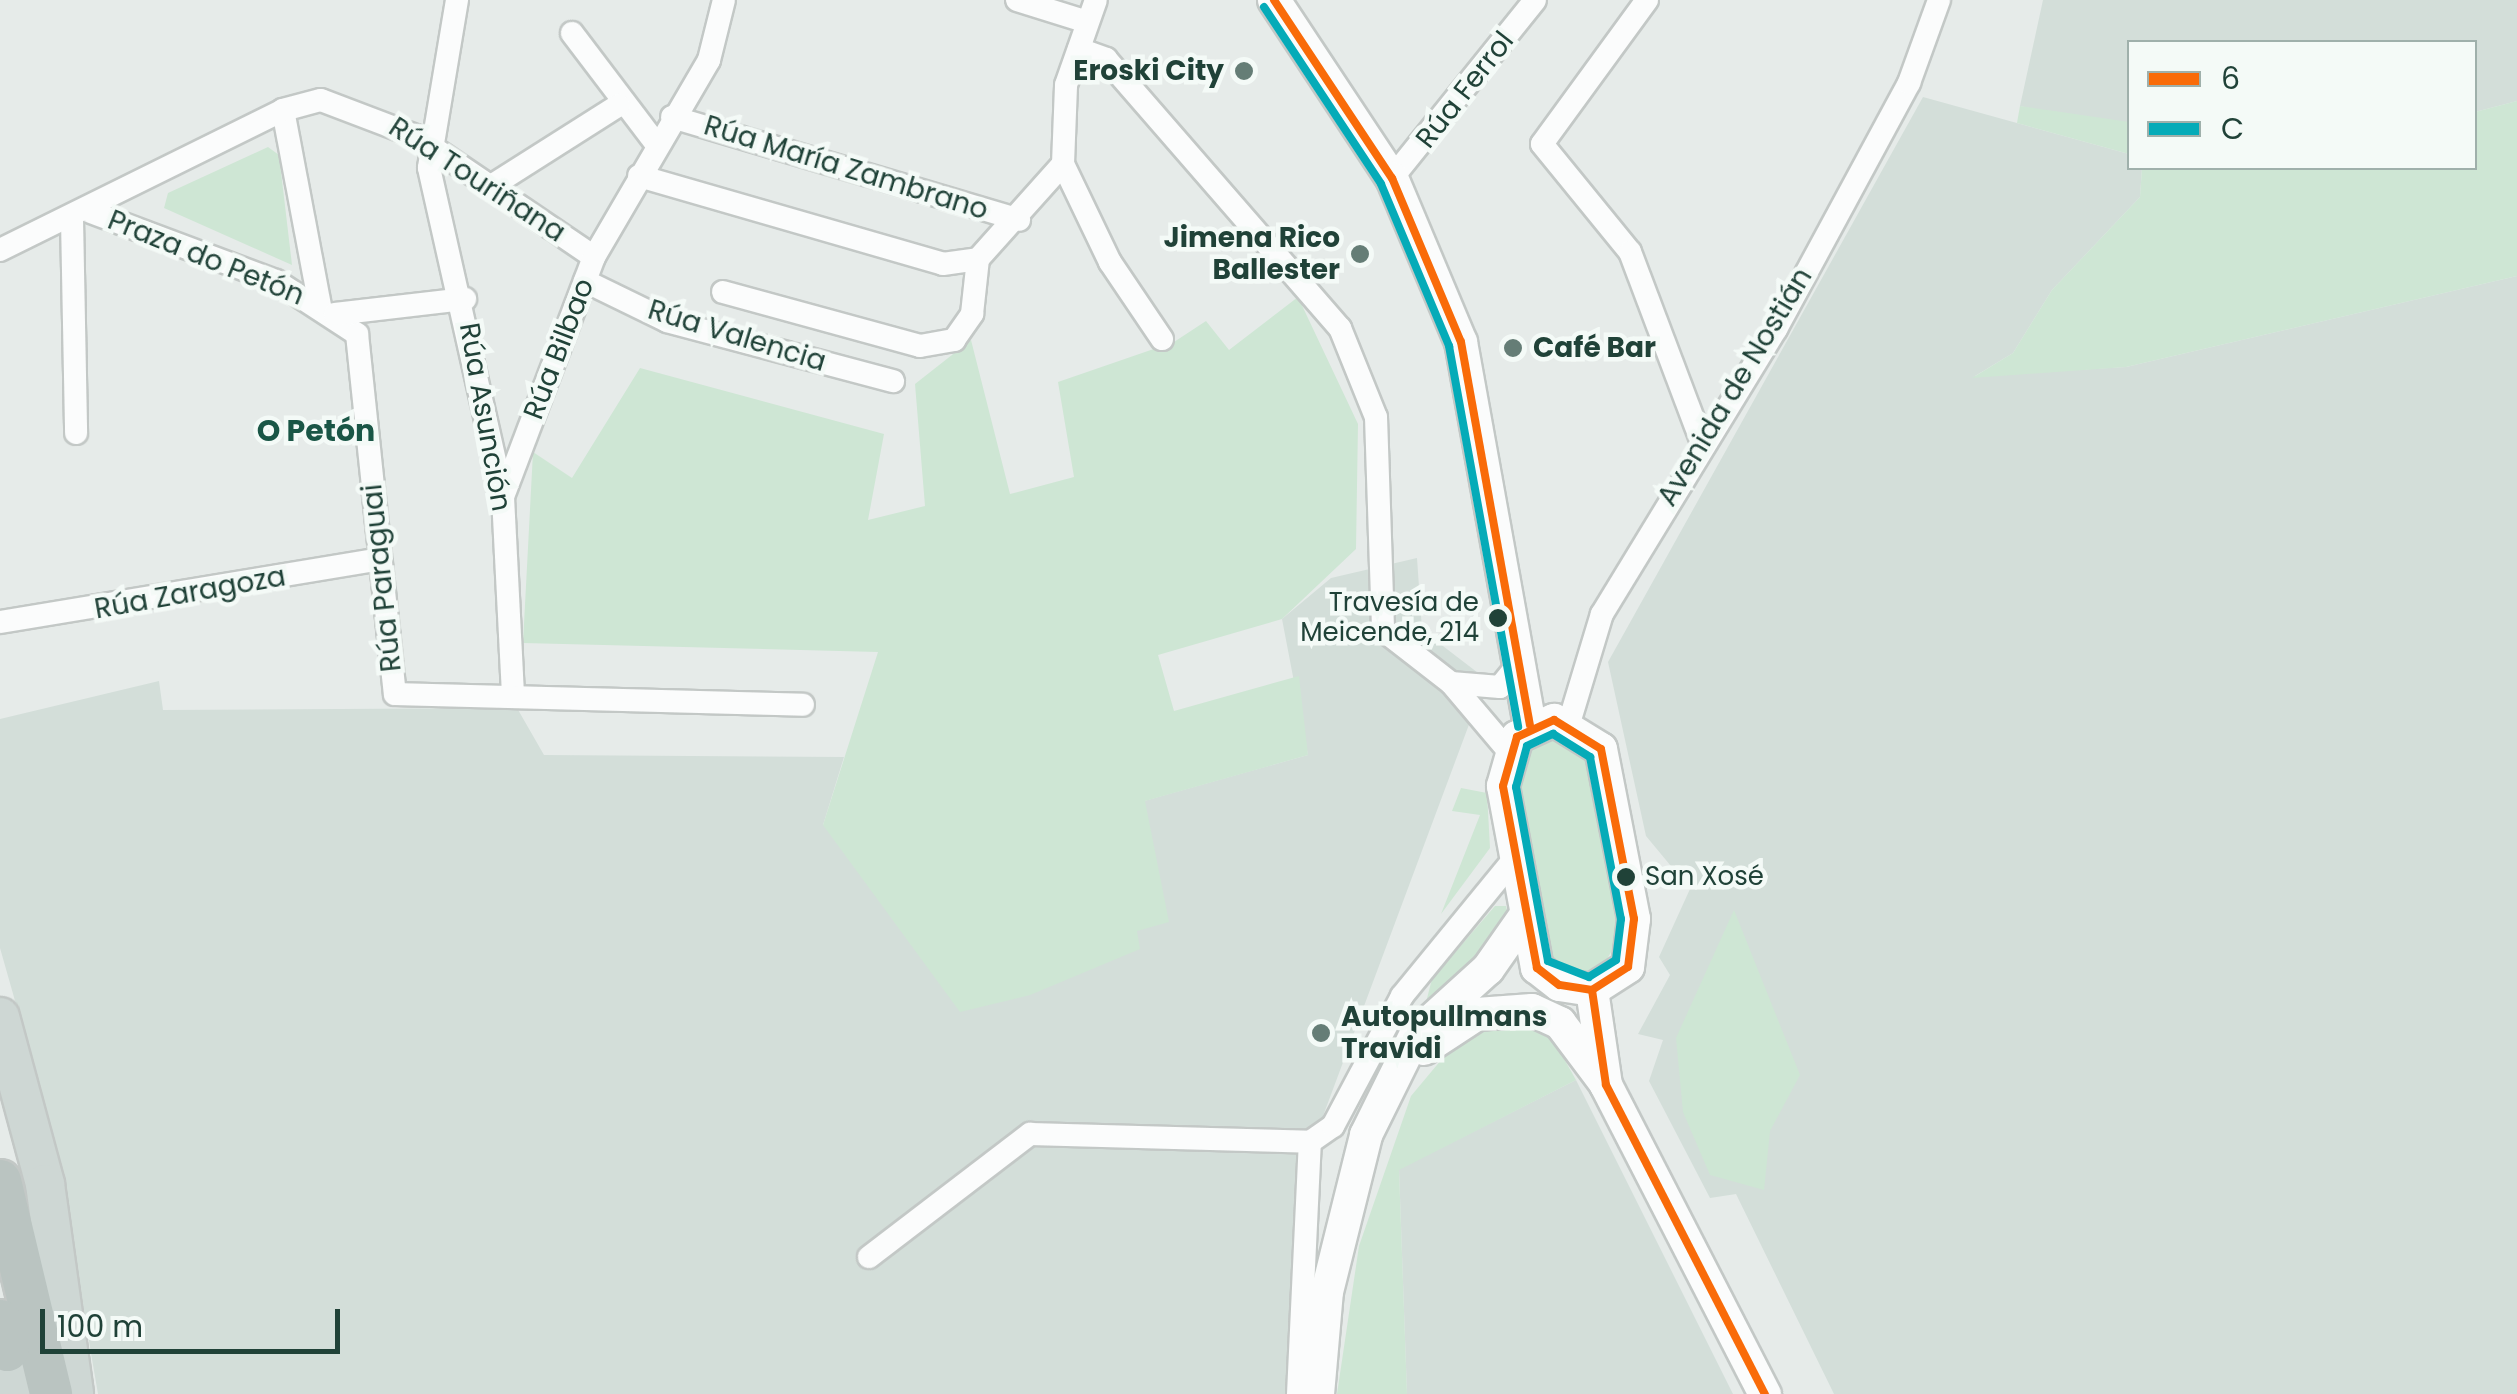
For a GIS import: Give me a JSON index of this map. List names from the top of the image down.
{
  "streets": {
    "street": [
      "Rúa Ferrol",
      "Rúa María Zambrano",
      "Rúa Touriñana",
      "Praza do Petón",
      "Rúa Valencia",
      "Rúa Bilbao",
      "Avenida de Nostián",
      "Rúa Asunción",
      "Rúa Paraguai",
      "Rúa Zaragoza"
    ]
  },
  "crossings": [
    ["Rúa María Zambrano", "Rúa Touriñana"],
    ["Rúa Touriñana", "Praza do Petón"],
    ["Rúa Touriñana", "Rúa Bilbao"],
    ["Rúa Touriñana", "Rúa Asunción"],
    ["Praza do Petón", "Rúa Paraguai"],
    ["Rúa Valencia", "Rúa Bilbao"],
    ["Rúa Bilbao", "Rúa Asunción"],
    ["Rúa Asunción", "Rúa Paraguai"],
    ["Rúa Paraguai", "Rúa Zaragoza"]
  ],
  "districts": ["O Petón"],
  "places": [
    "Eroski City",
    "Jimena Rico Ballester",
    "Café Bar",
    "Travesía de Meicende, 214",
    "San Xosé",
    "Autopullmans Travidi"
  ],
  "lines": ["transit line 6", "transit line C"],
  "legend": ["6", "C"],
  "scale_bar": "100 m"
}
